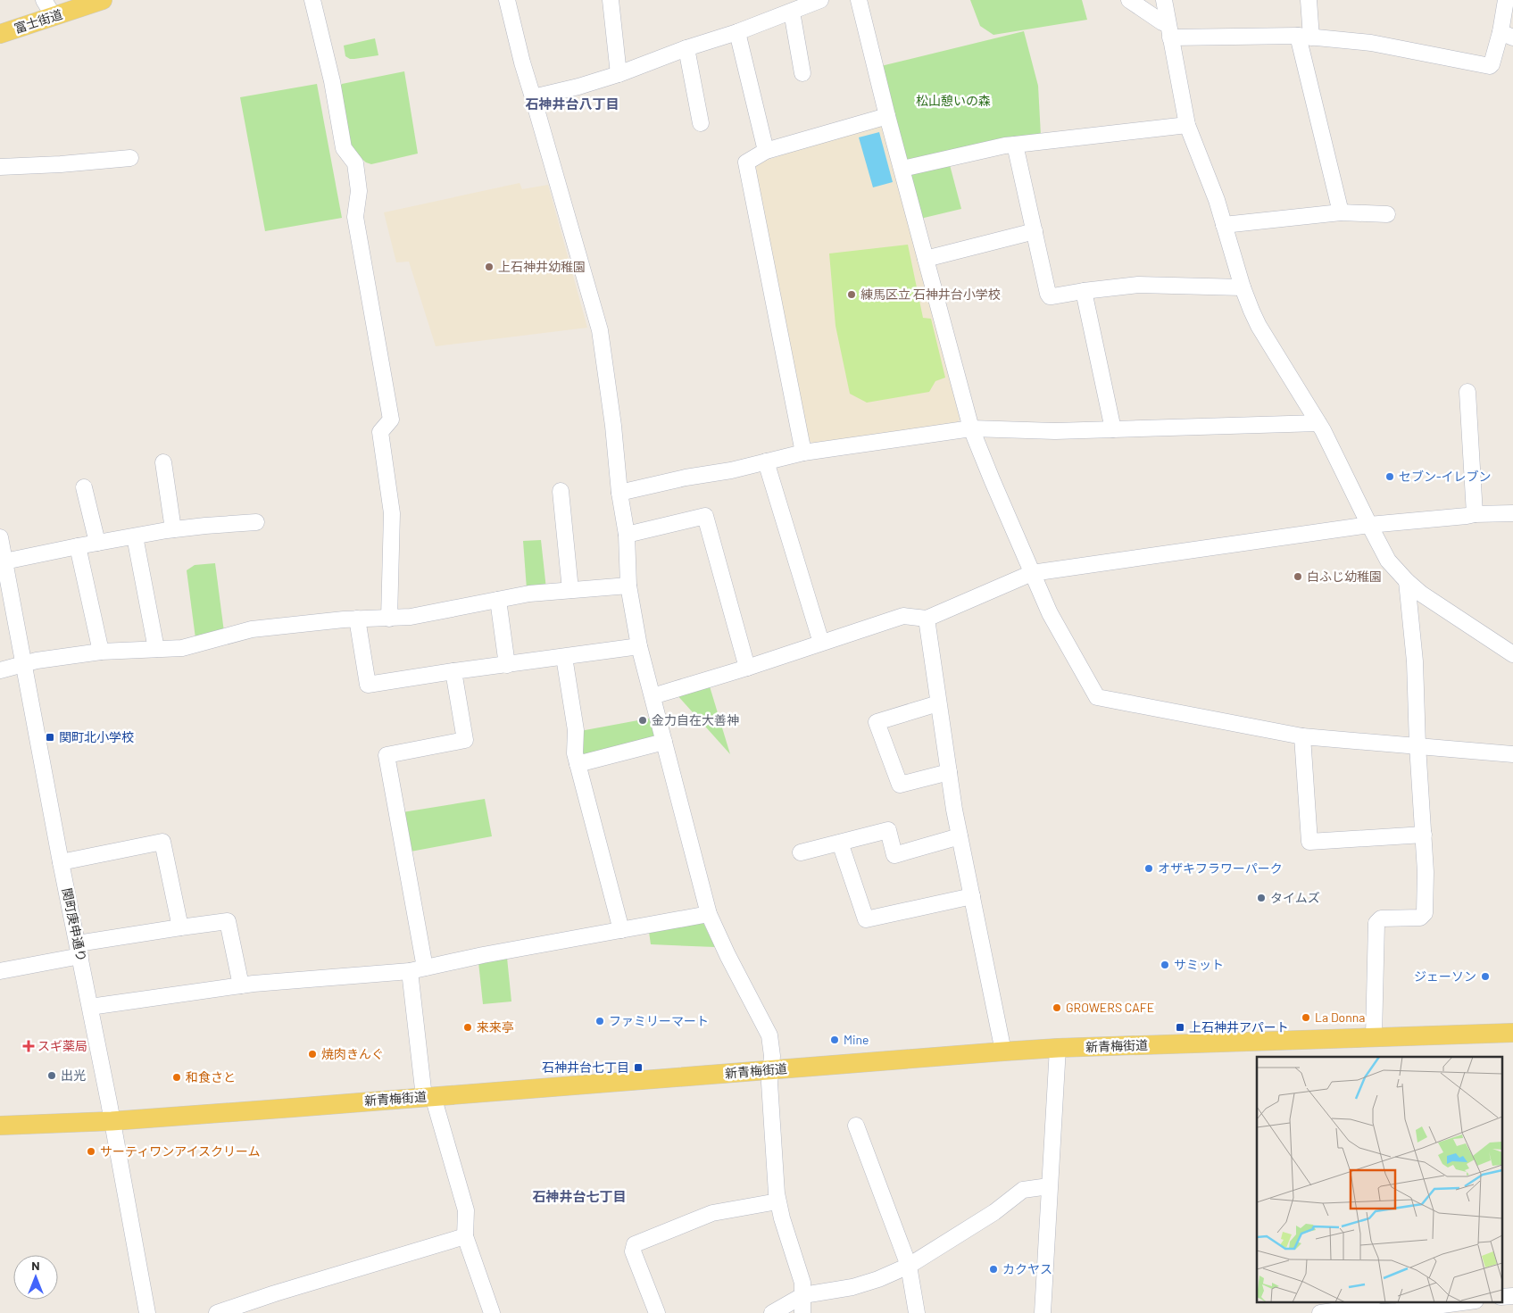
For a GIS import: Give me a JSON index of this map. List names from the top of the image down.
{
  "streets": {
    "main road": ["富士街道", "新青梅街道"],
    "street": ["関町庚申通り"]
  },
  "crossings": [
    ["関町庚申通り", "新青梅街道"]
  ],
  "districts": ["石神井台八丁目", "石神井台七丁目"],
  "parks": ["松山憩いの森"],
  "places": {
    "other": [
      "上石神井幼稚園",
      "練馬区立 石神井台小学校",
      "セブン-イレブン",
      "白ふじ幼稚園",
      "金力自在大善神",
      "オザキフラワーパーク",
      "タイムズ",
      "サミット",
      "ジェーソン",
      "GROWERS CAFE",
      "La Donna",
      "ファミリーマート",
      "来来亭",
      "Mine",
      "焼肉きんぐ",
      "出光",
      "和食さと",
      "サーティワンアイスクリーム",
      "カクヤス"
    ],
    "transit": ["関町北小学校", "上石神井アパート", "石神井台七丁目"],
    "health": ["スギ薬局"]
  },
  "north": "top"
}
